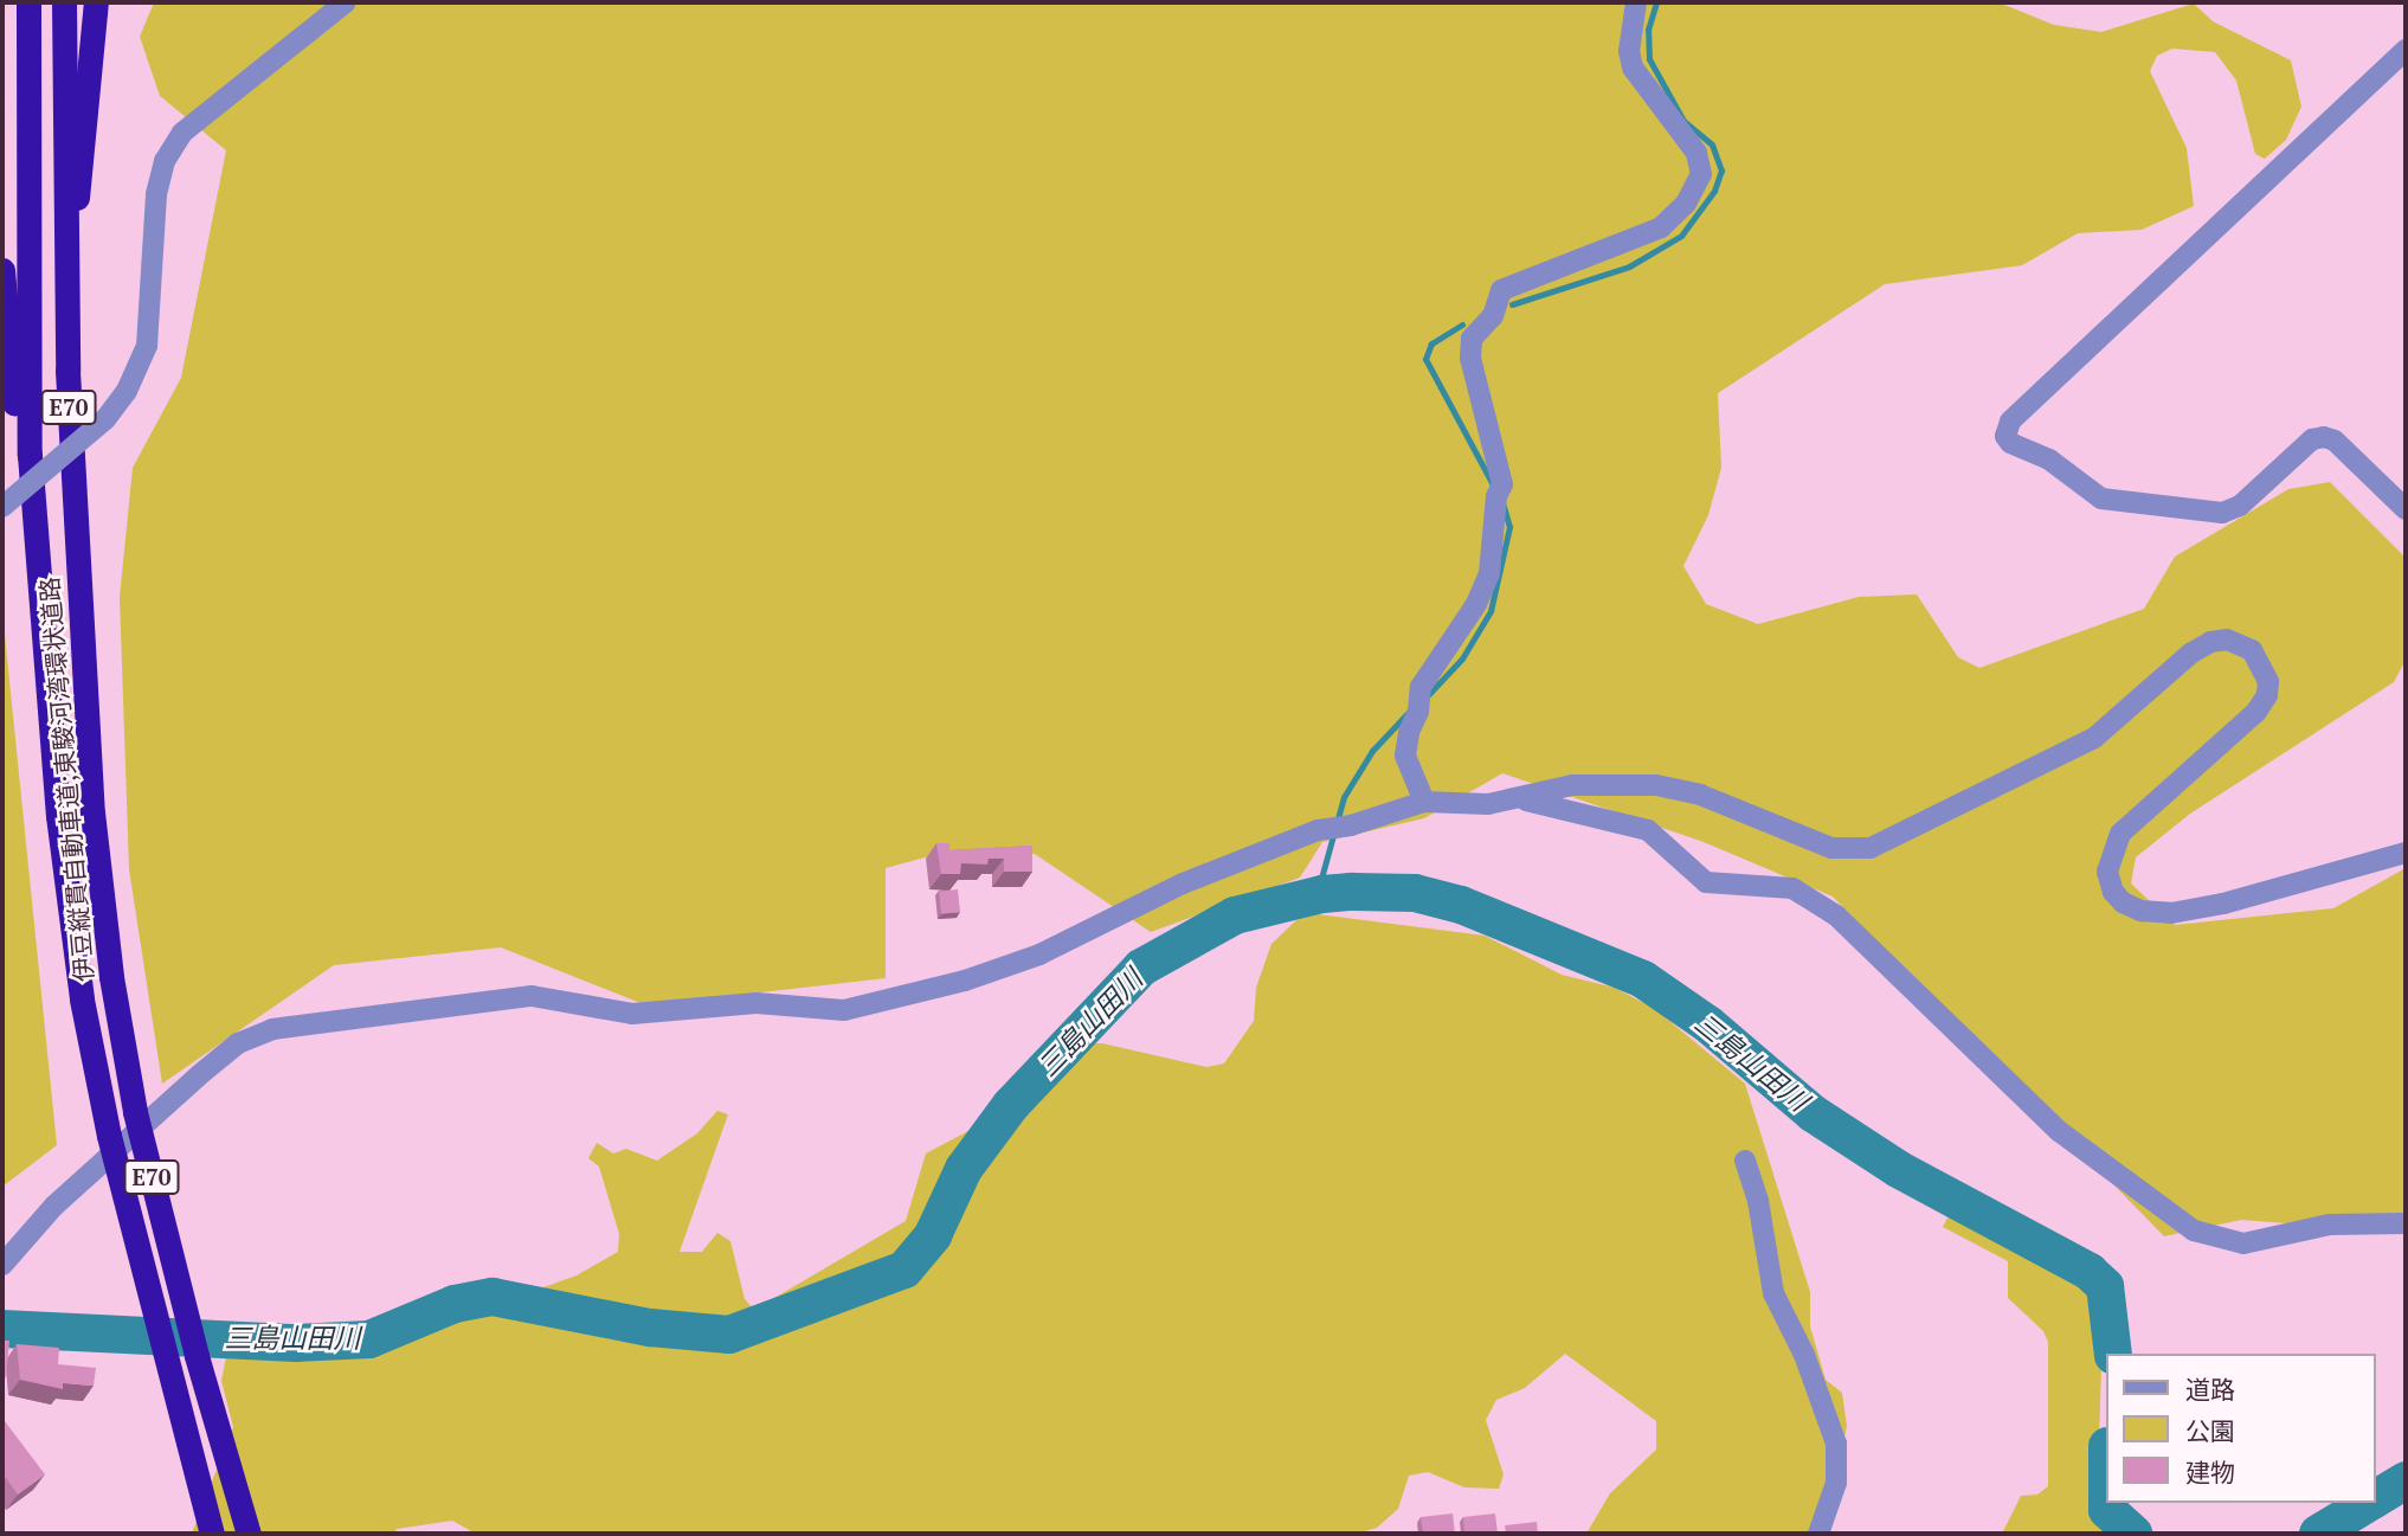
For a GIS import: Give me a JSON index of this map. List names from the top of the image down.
{
  "streets": {
    "highway": ["E70", "伊豆縦貫自動車道;東駿河湾環状道路"]
  },
  "water": ["三島山田川"],
  "legend": ["道路", "公園", "建物"]
}
